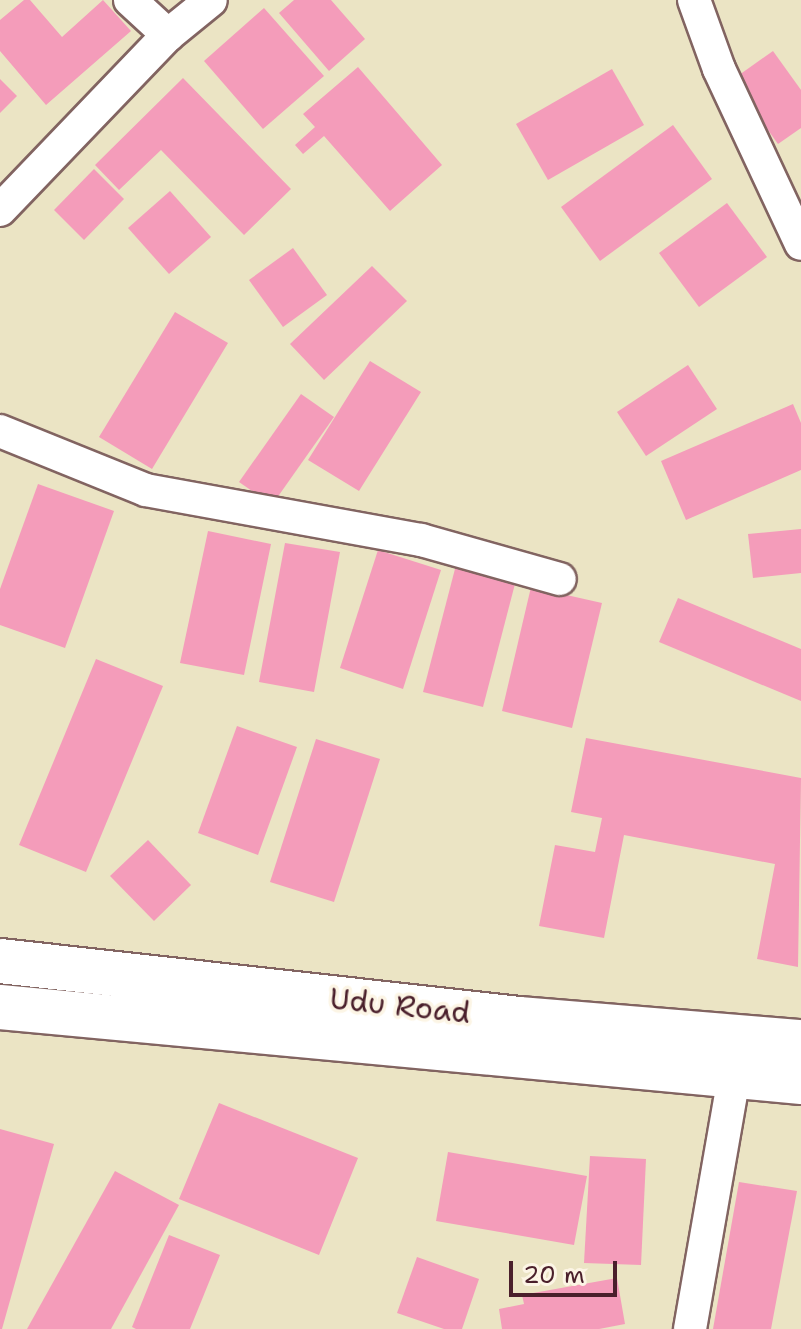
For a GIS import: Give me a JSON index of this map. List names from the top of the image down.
{
  "streets": {
    "main road": ["Udu Road"]
  },
  "scale_bar": "20 m"
}
